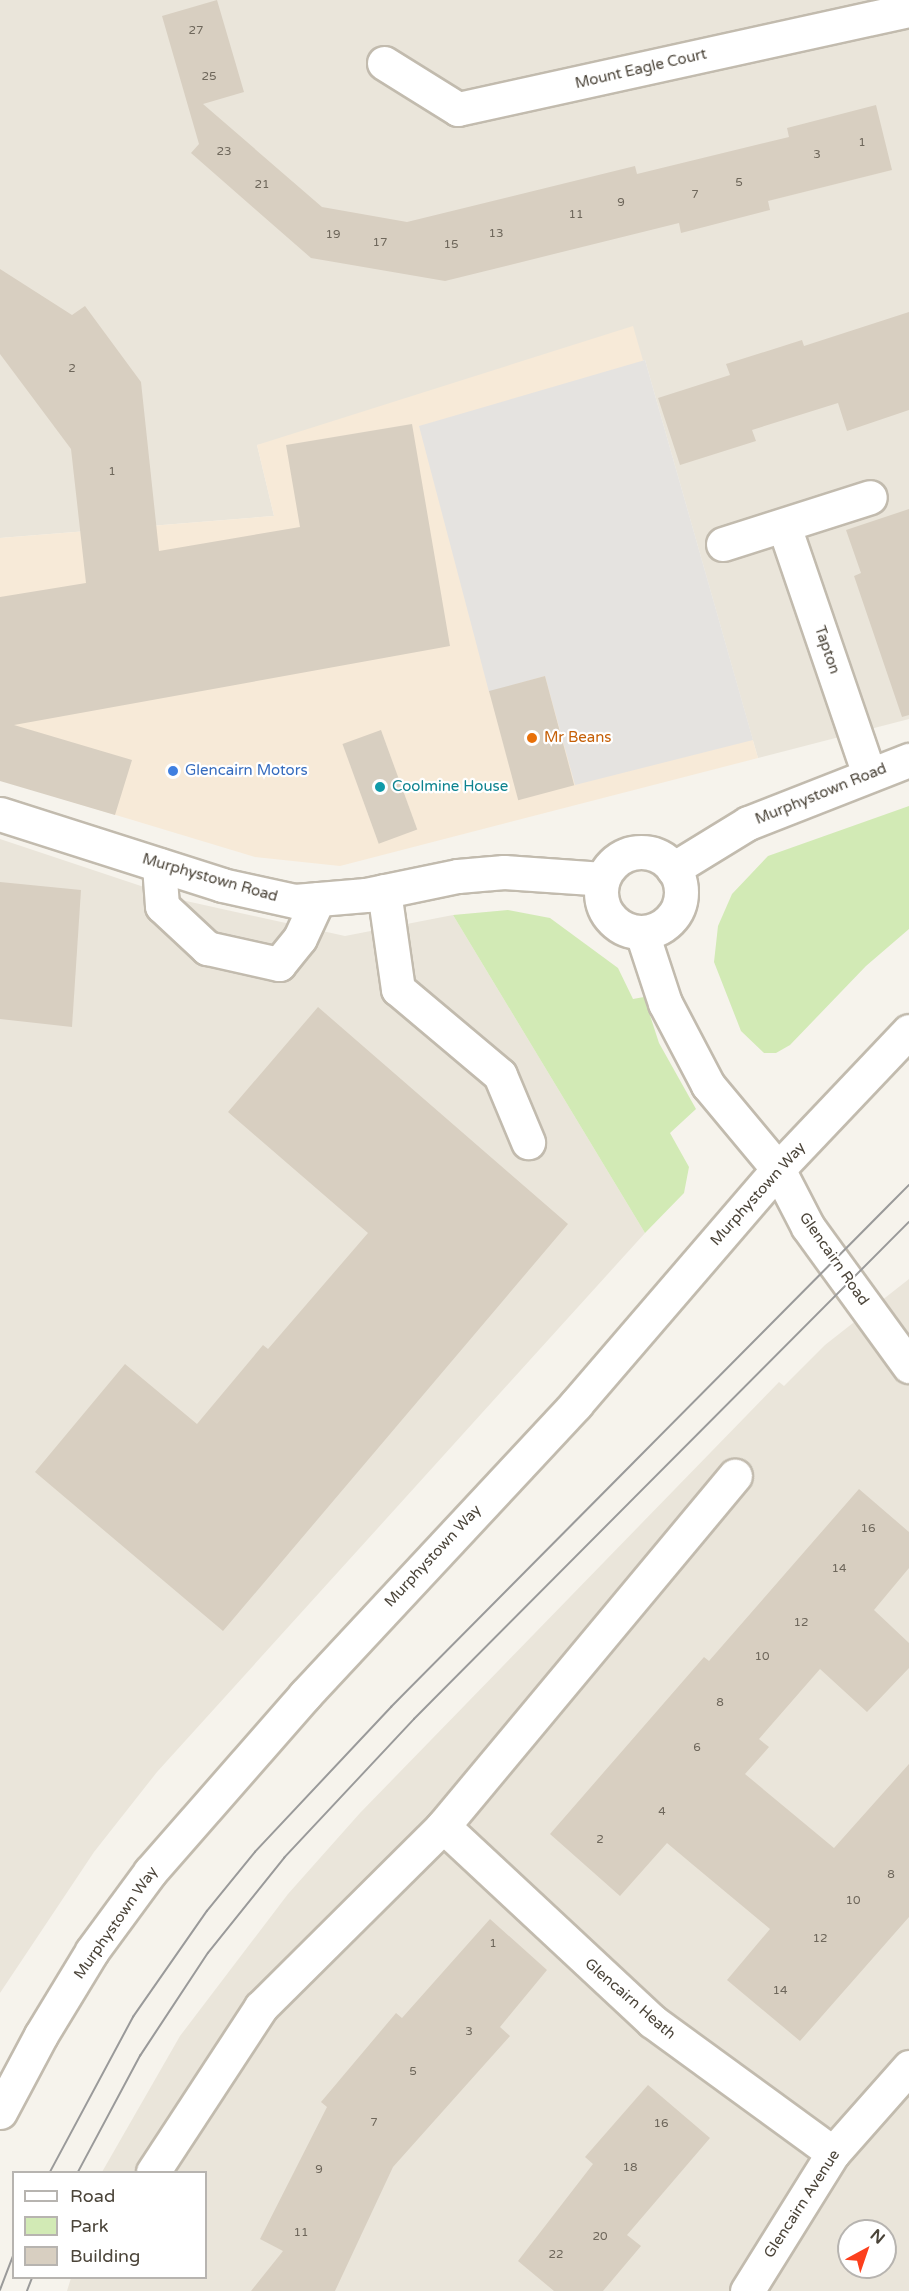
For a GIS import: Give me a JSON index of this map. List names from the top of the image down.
{
  "streets": {
    "street": [
      "Mount Eagle Court",
      "Tapton",
      "Murphystown Road",
      "Murphystown Way",
      "Glencairn Road",
      "Glencairn Heath",
      "Glencairn Avenue"
    ]
  },
  "crossings": [
    ["Tapton", "Murphystown Road"],
    ["Murphystown Road", "Glencairn Road"],
    ["Murphystown Way", "Glencairn Road"],
    ["Glencairn Heath", "Glencairn Avenue"]
  ],
  "places": ["Mr Beans", "Glencairn Motors", "Coolmine House"],
  "house_numbers": [
    "27",
    "25",
    "1",
    "23",
    "3",
    "5",
    "21",
    "7",
    "9",
    "11",
    "13",
    "19",
    "17",
    "15",
    "2",
    "1",
    "16",
    "14",
    "12",
    "10",
    "8",
    "6",
    "4",
    "2",
    "8",
    "10",
    "12",
    "1",
    "14",
    "3",
    "5",
    "7",
    "16",
    "18",
    "9",
    "11",
    "20",
    "22"
  ],
  "legend": ["Road", "Park", "Building"],
  "north": "top right"
}
